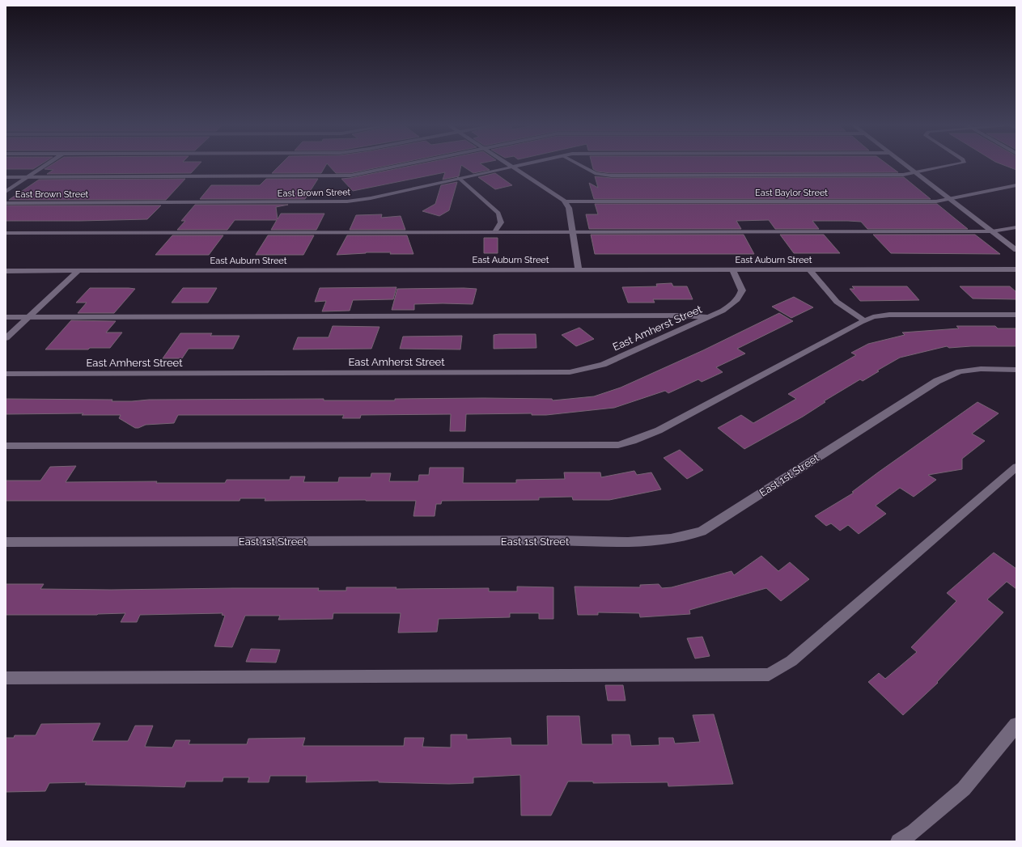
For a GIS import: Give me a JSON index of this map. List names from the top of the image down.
{
  "streets": {
    "street": [
      "East Brown Street",
      "East Baylor Street",
      "East Auburn Street",
      "East Amherst Street",
      "East 1st Street"
    ]
  },
  "crossings": [
    ["East Auburn Street", "East Amherst Street"]
  ]
}
